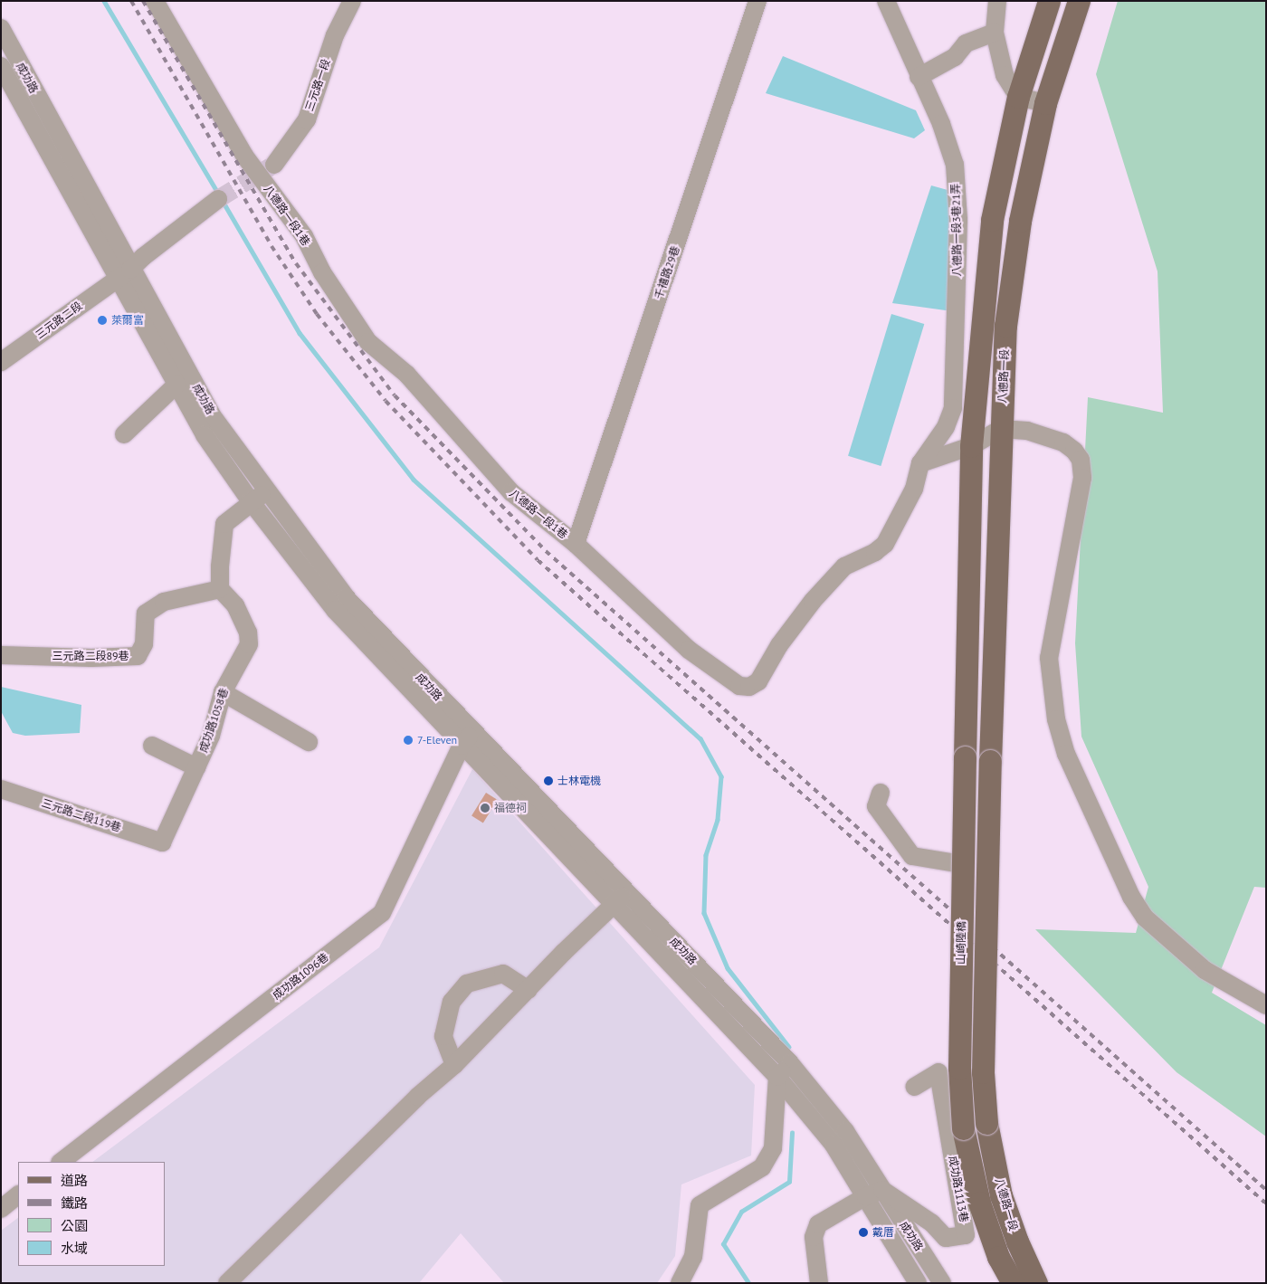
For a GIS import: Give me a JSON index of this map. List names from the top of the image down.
{
  "streets": {
    "main road": ["八德路一段", "山崎陸橋"],
    "street": [
      "成功路",
      "三元路一段",
      "八德路一段1巷",
      "八德路一段3巷21弄",
      "千禧路29巷",
      "三元路二段",
      "三元路二段89巷",
      "成功路1058巷",
      "三元路二段119巷",
      "成功路1096巷",
      "成功路1113巷"
    ]
  },
  "crossings": [
    ["成功路", "三元路二段"],
    ["成功路", "成功路1096巷"],
    ["成功路", "成功路1113巷"],
    ["八德路一段1巷", "八德路一段3巷21弄"],
    ["八德路一段1巷", "千禧路29巷"],
    ["八德路一段", "山崎陸橋"],
    ["三元路二段89巷", "成功路1058巷"],
    ["成功路1058巷", "三元路二段119巷"]
  ],
  "places": [
    "萊爾富",
    "7-Eleven",
    "士林電機",
    "福德祠",
    "戴厝"
  ],
  "legend": [
    "道路",
    "鐵路",
    "公園",
    "水域"
  ]
}
